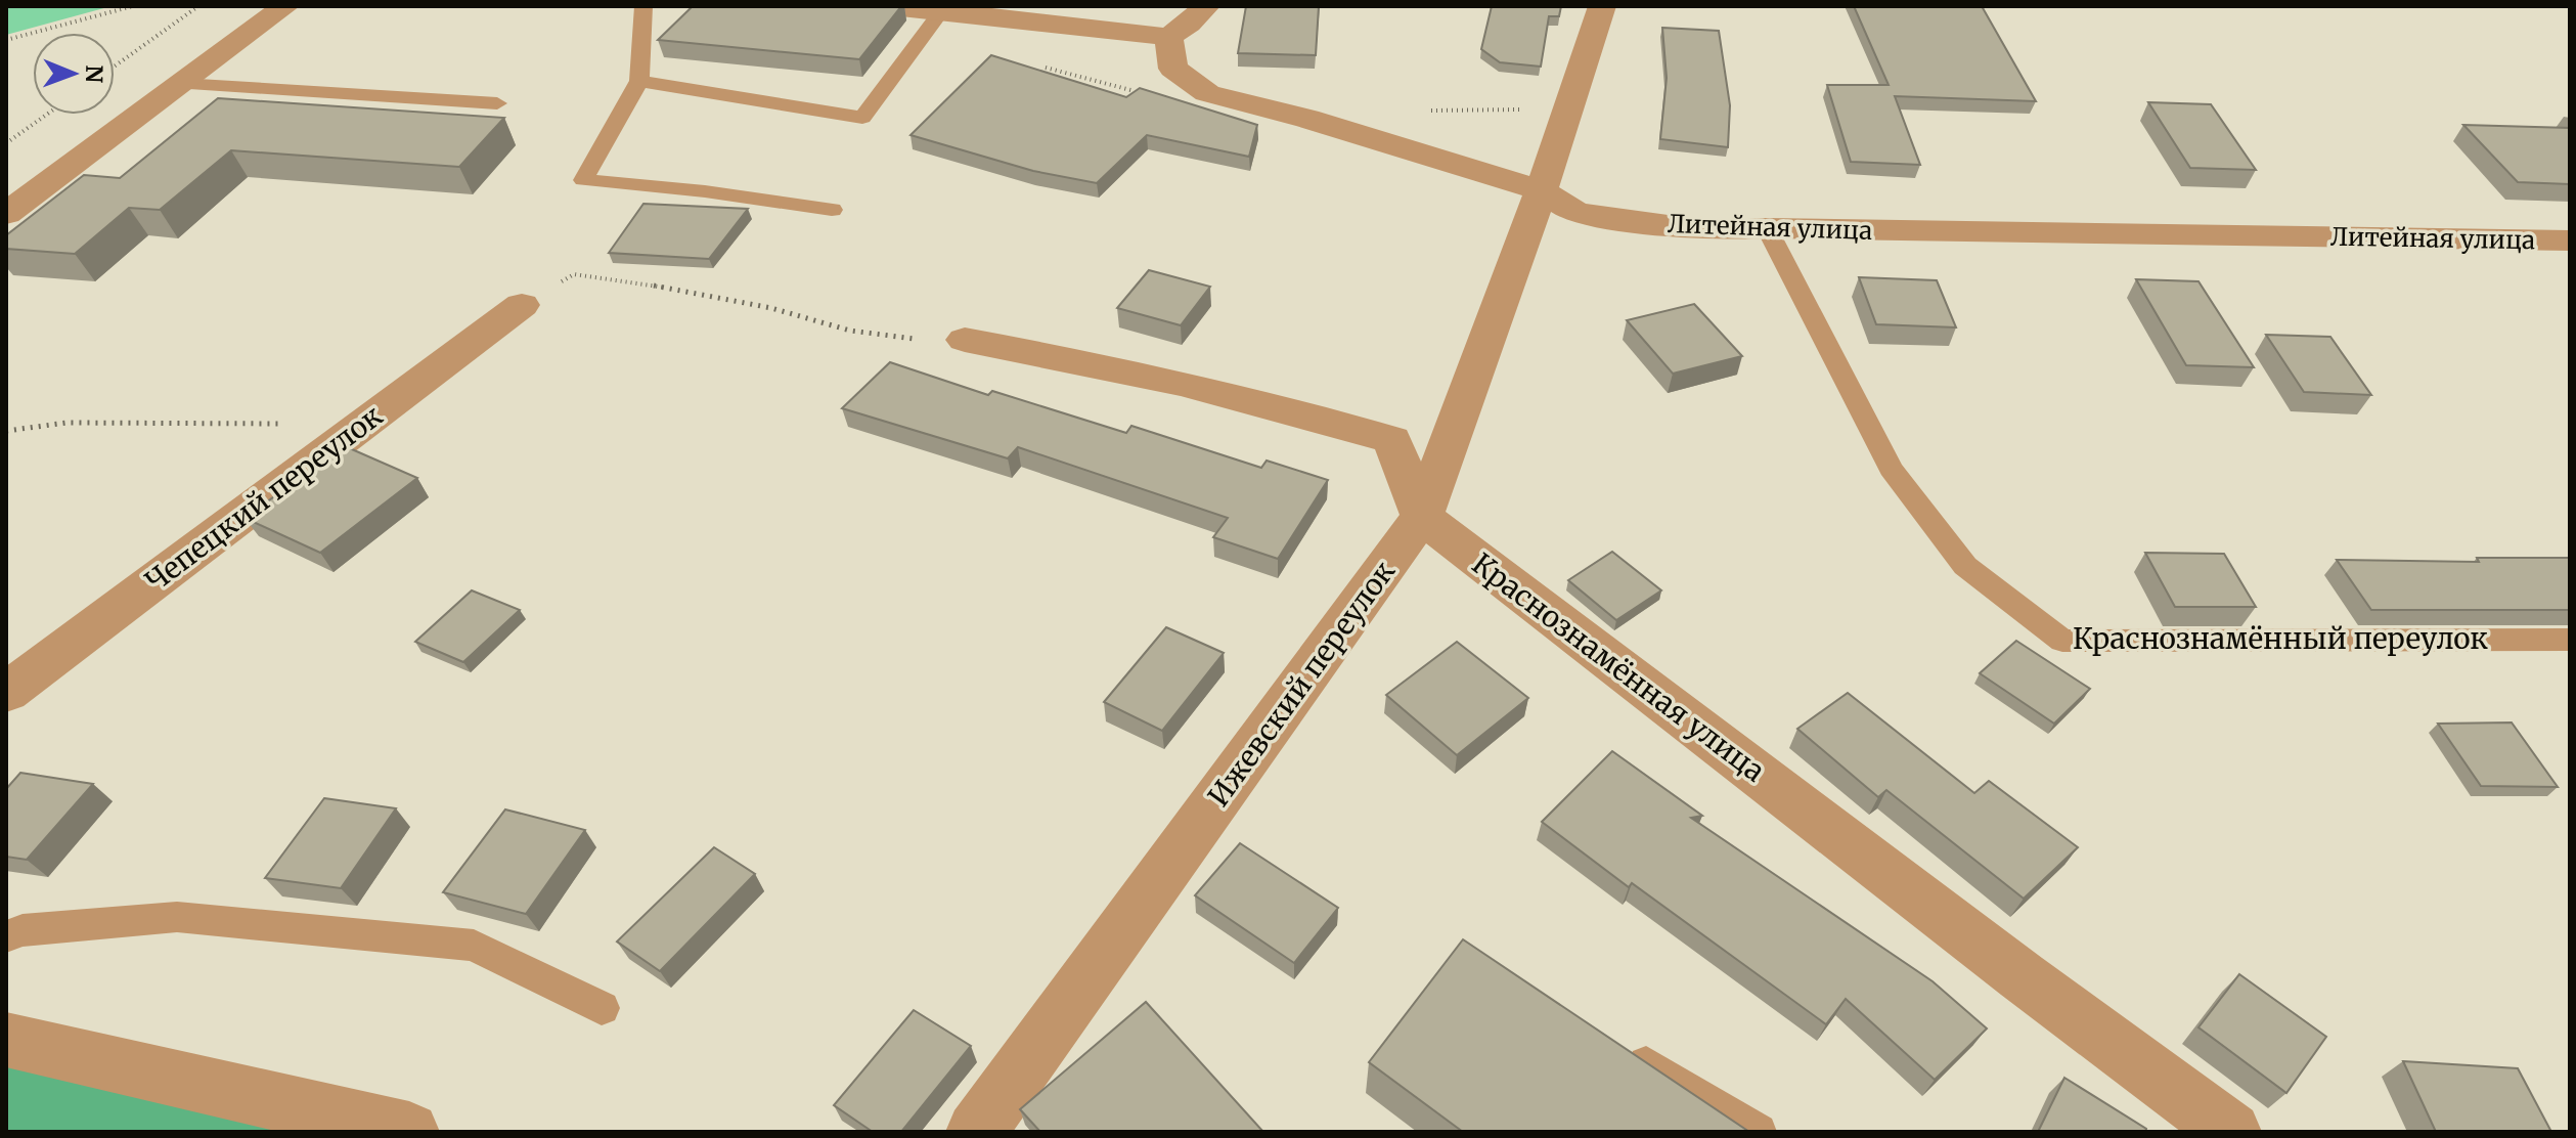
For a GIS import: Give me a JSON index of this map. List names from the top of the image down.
{
  "streets": {
    "street": [
      "Литейная улица",
      "Чепецкий переулок",
      "Краснознамённая улица",
      "Ижевский переулок"
    ],
    "lane": ["Краснознамённый переулок"]
  },
  "crossings": [
    ["Литейная улица", "Краснознамённый переулок"],
    ["Литейная улица", "Ижевский переулок"],
    ["Краснознамённая улица", "Ижевский переулок"]
  ],
  "north": "right"
}
